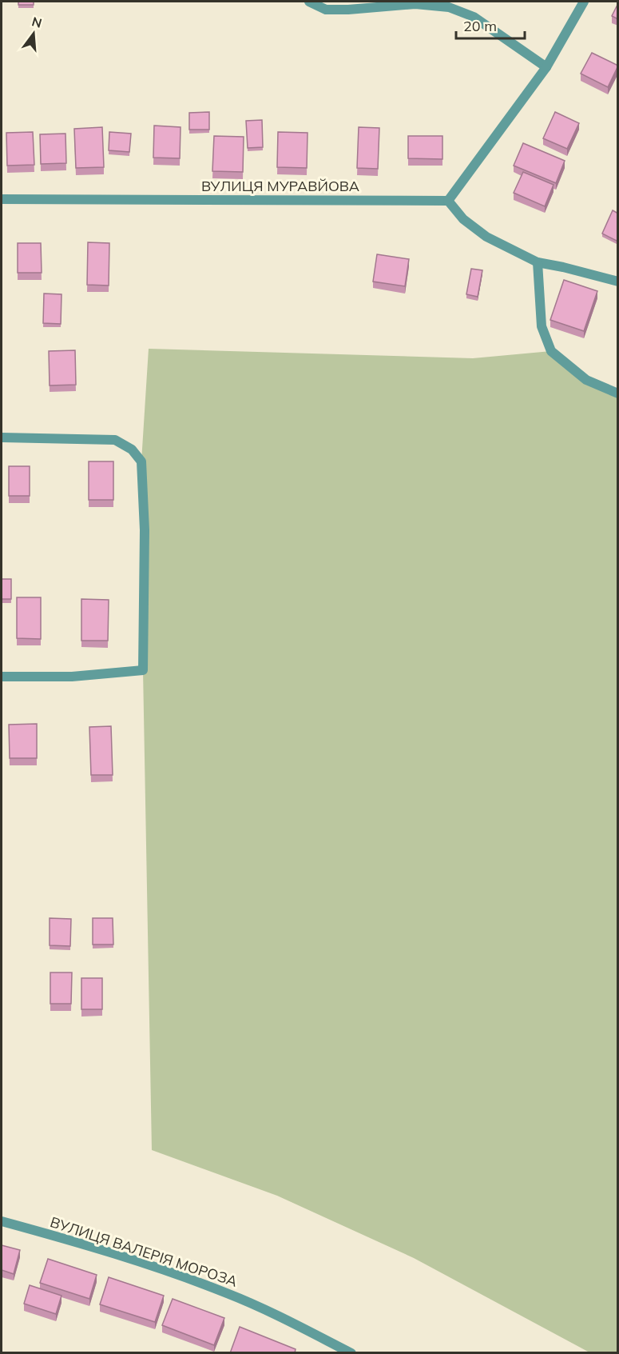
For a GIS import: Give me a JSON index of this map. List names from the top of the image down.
{
  "streets": {
    "street": ["ВУЛИЦЯ МУРАВЙОВА", "ВУЛИЦЯ ВАЛЕРІЯ МОРОЗА"]
  },
  "scale_bar": "20 m",
  "north": "top"
}
